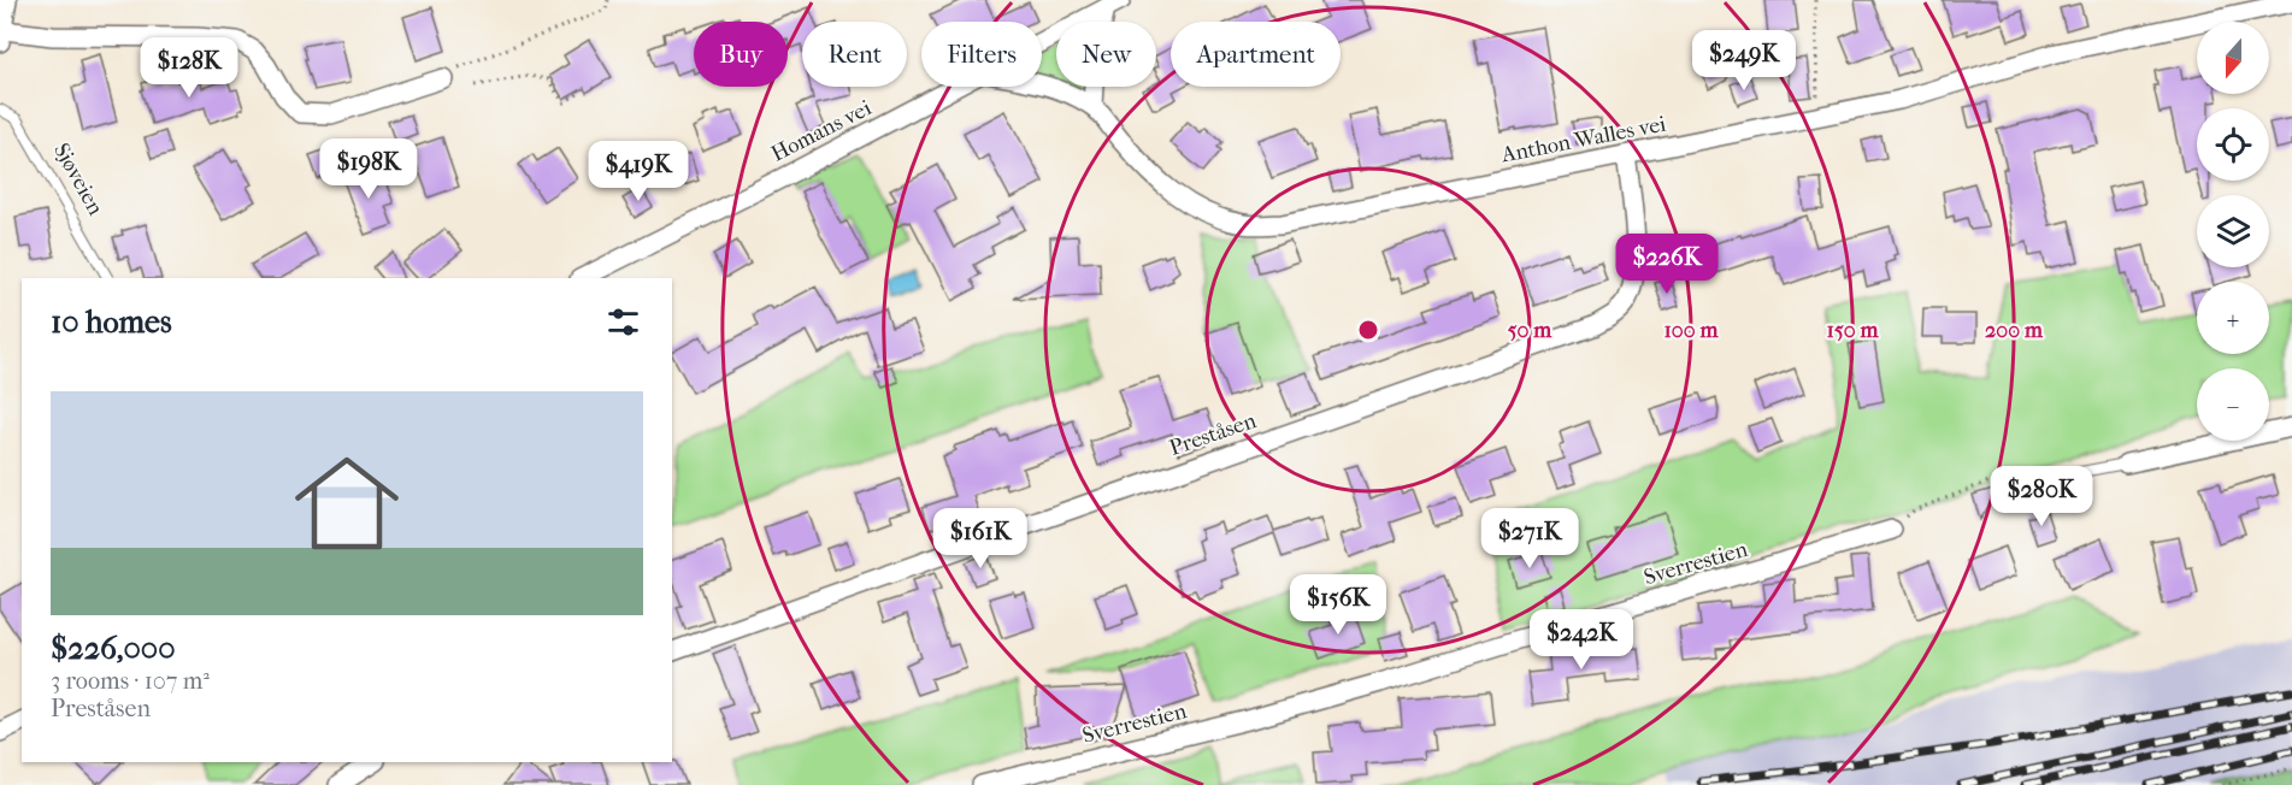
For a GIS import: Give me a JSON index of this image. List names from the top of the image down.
{
  "streets": {
    "street": [
      "Homans vei",
      "Anthon Walles vei",
      "Preståsen",
      "Sverrestien"
    ],
    "lane": ["Sjøveien"]
  },
  "crossings": [
    ["Anthon Walles vei", "Preståsen"]
  ],
  "north": "bottom",
  "page": {
    "map_buttons": ["+", "−"],
    "chip": [
      "Buy",
      "Rent",
      "Filters",
      "New",
      "Apartment"
    ],
    "price": [
      "$249K",
      "$128K",
      "$198K",
      "$419K",
      "$226K",
      "$280K",
      "$161K",
      "$271K",
      "$156K",
      "$242K"
    ],
    "heading": "10 homes",
    "list": [
      {
        "name": "$226,000",
        "note": "3 rooms · 107 m² · Preståsen"
      }
    ]
  },
  "rings": [
    "50 m",
    "100 m",
    "150 m",
    "200 m"
  ]
}
